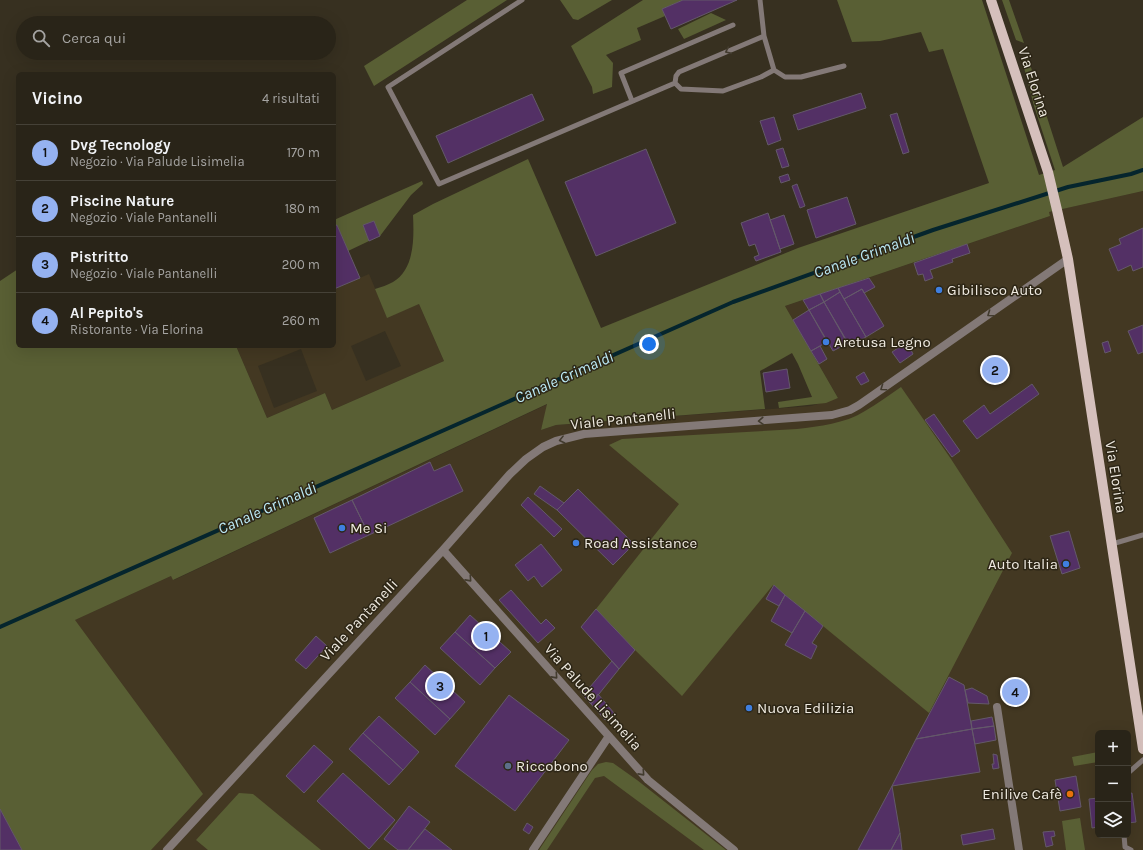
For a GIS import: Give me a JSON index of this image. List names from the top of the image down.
{
  "streets": {
    "main road": ["Via Elorina"],
    "street": ["Viale Pantanelli", "Via Palude Lisimelia"]
  },
  "crossings": [
    ["Via Elorina", "Viale Pantanelli"],
    ["Viale Pantanelli", "Via Palude Lisimelia"]
  ],
  "one_way": ["Viale Pantanelli", "Via Palude Lisimelia"],
  "water": ["Canale Grimaldi"],
  "places": [
    "Gibilisco Auto",
    "Aretusa Legno",
    "Me Si",
    "Road Assistance",
    "Auto Italia",
    "Nuova Edilizia",
    "Riccobono",
    "Enilive Cafè"
  ],
  "page": {
    "search": "Cerca qui",
    "heading": ["Vicino", "4 risultati"],
    "list": [
      {
        "mark": "1",
        "name": "Dvg Tecnology",
        "note": "Negozio · Via Palude Lisimelia",
        "value": "170 m"
      },
      {
        "mark": "2",
        "name": "Piscine Nature",
        "note": "Negozio · Viale Pantanelli",
        "value": "180 m"
      },
      {
        "mark": "3",
        "name": "Pistritto",
        "note": "Negozio · Viale Pantanelli",
        "value": "200 m"
      },
      {
        "mark": "4",
        "name": "Al Pepito's",
        "note": "Ristorante · Via Elorina",
        "value": "260 m"
      }
    ],
    "pins": [
      "2",
      "1",
      "3",
      "4"
    ],
    "map_buttons": ["+", "−"]
  }
}
